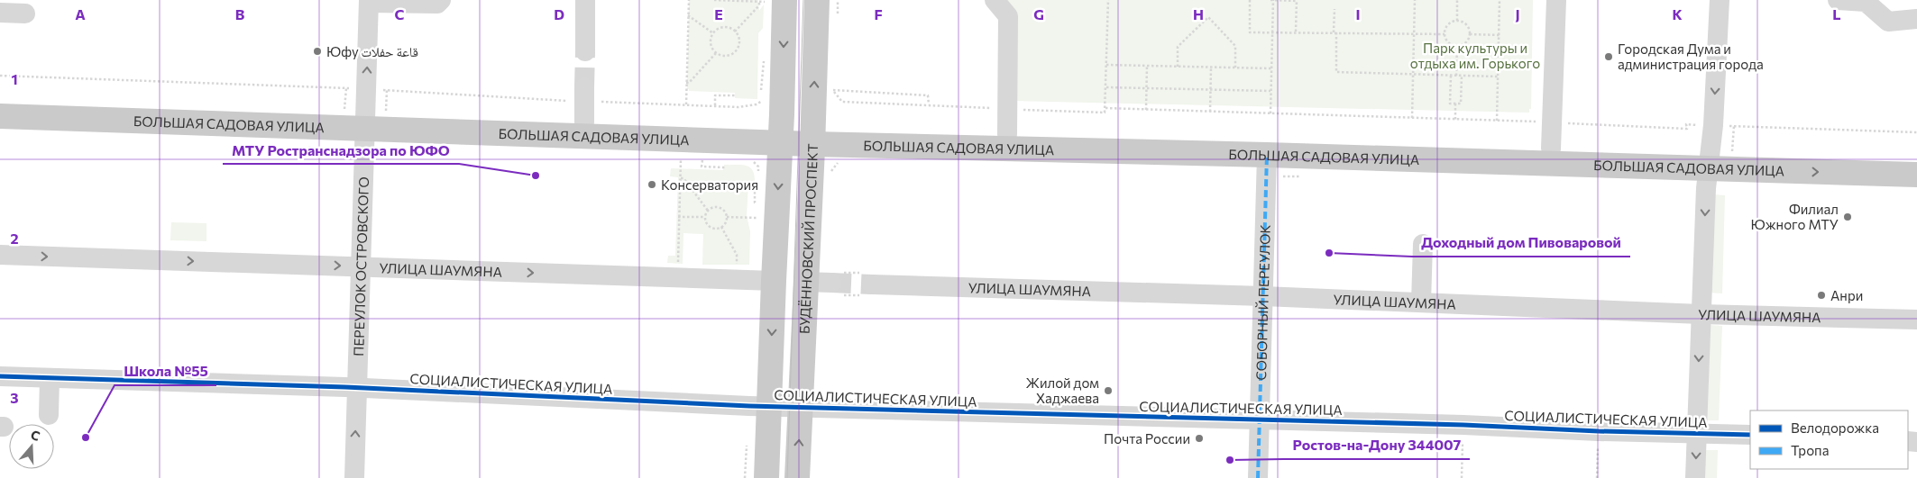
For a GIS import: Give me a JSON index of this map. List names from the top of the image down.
{
  "streets": {
    "main road": ["БОЛЬШАЯ САДОВАЯ УЛИЦА", "БУДЁННОВСКИЙ ПРОСПЕКТ"],
    "street": [
      "ПЕРЕУЛОК ОСТРОВСКОГО",
      "УЛИЦА ШАУМЯНА",
      "СОБОРНЫЙ ПЕРЕУЛОК",
      "СОЦИАЛИСТИЧЕСКАЯ УЛИЦА"
    ]
  },
  "crossings": [
    ["БОЛЬШАЯ САДОВАЯ УЛИЦА", "БУДЁННОВСКИЙ ПРОСПЕКТ"],
    ["БОЛЬШАЯ САДОВАЯ УЛИЦА", "ПЕРЕУЛОК ОСТРОВСКОГО"],
    ["БОЛЬШАЯ САДОВАЯ УЛИЦА", "СОБОРНЫЙ ПЕРЕУЛОК"],
    ["БУДЁННОВСКИЙ ПРОСПЕКТ", "СОЦИАЛИСТИЧЕСКАЯ УЛИЦА"],
    ["ПЕРЕУЛОК ОСТРОВСКОГО", "УЛИЦА ШАУМЯНА"],
    ["ПЕРЕУЛОК ОСТРОВСКОГО", "СОЦИАЛИСТИЧЕСКАЯ УЛИЦА"],
    ["УЛИЦА ШАУМЯНА", "СОБОРНЫЙ ПЕРЕУЛОК"],
    ["СОБОРНЫЙ ПЕРЕУЛОК", "СОЦИАЛИСТИЧЕСКАЯ УЛИЦА"]
  ],
  "one_way": ["ПЕРЕУЛОК ОСТРОВСКОГО", "УЛИЦА ШАУМЯНА"],
  "parks": ["Парк культуры и отдыха им. Горького"],
  "places": [
    "Юфу قاعة حفلات",
    "Городская Дума и администрация города",
    "МТУ Ространснадзора по ЮФО",
    "Консерватория",
    "Филиал Южного МТУ",
    "Доходный дом Пивоваровой",
    "Анри",
    "Жилой дом Хаджаева",
    "Школа №55",
    "Почта России",
    "Ростов-на-Дону 344007"
  ],
  "legend": ["Велодорожка", "Тропа"],
  "north": "top",
  "grid": {
    "columns": [
      "A",
      "B",
      "C",
      "D",
      "E",
      "F",
      "G",
      "H",
      "I",
      "J",
      "K",
      "L"
    ],
    "rows": ["1", "2", "3"]
  }
}
